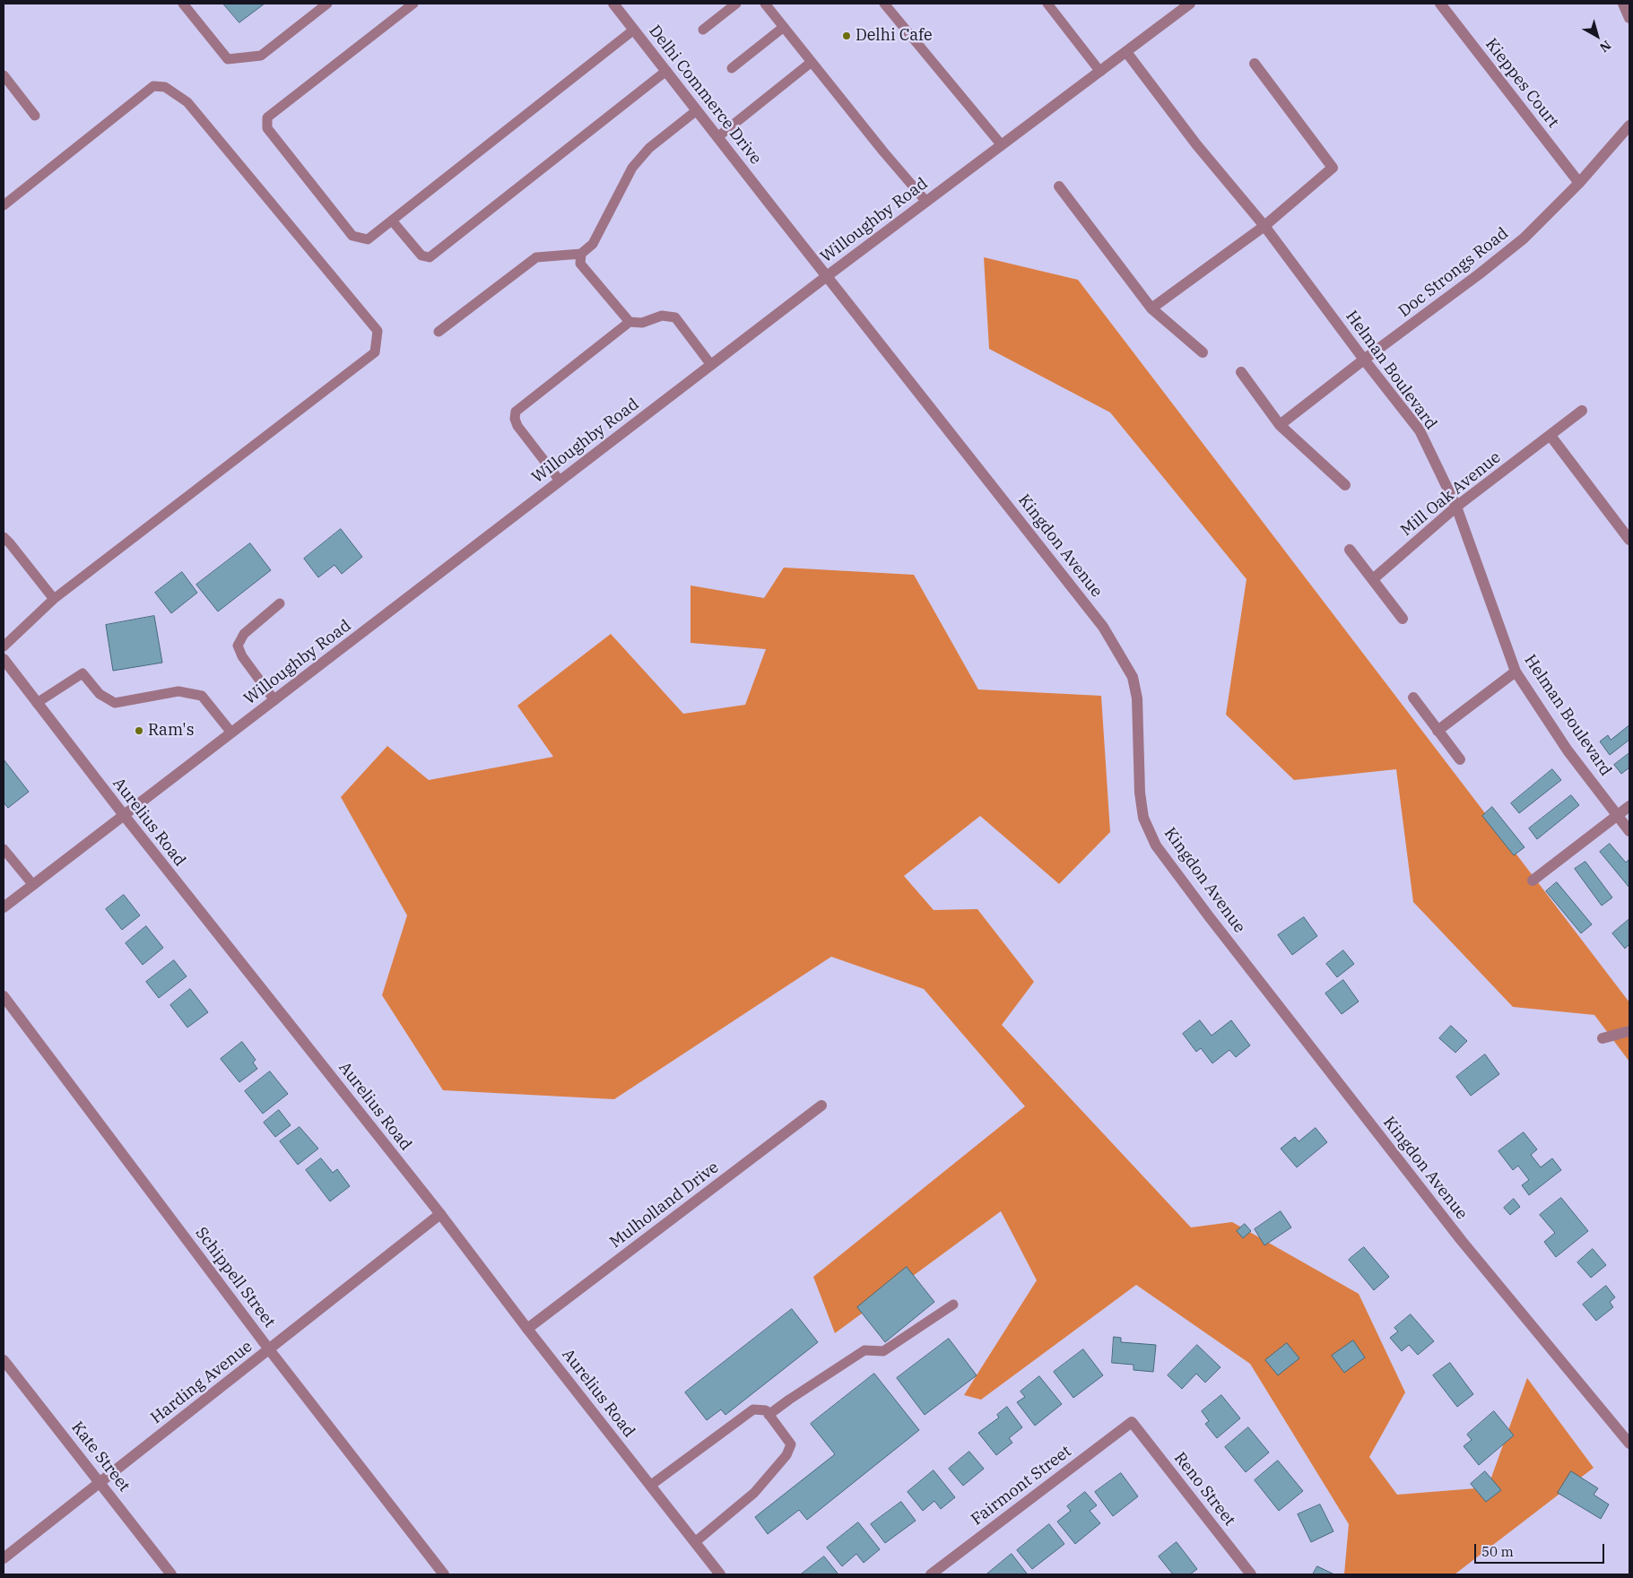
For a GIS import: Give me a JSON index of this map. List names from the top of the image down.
{
  "streets": {
    "street": [
      "Kieppes Court",
      "Delhi Commerce Drive",
      "Willoughby Road",
      "Doc Strongs Road",
      "Helman Boulevard",
      "Mill Oak Avenue",
      "Kingdon Avenue",
      "Aurelius Road",
      "Mulholland Drive",
      "Schippell Street",
      "Harding Avenue",
      "Kate Street",
      "Fairmont Street",
      "Reno Street"
    ]
  },
  "crossings": [
    ["Kieppes Court", "Doc Strongs Road"],
    ["Delhi Commerce Drive", "Willoughby Road"],
    ["Delhi Commerce Drive", "Kingdon Avenue"],
    ["Willoughby Road", "Helman Boulevard"],
    ["Willoughby Road", "Kingdon Avenue"],
    ["Willoughby Road", "Aurelius Road"],
    ["Doc Strongs Road", "Helman Boulevard"],
    ["Helman Boulevard", "Mill Oak Avenue"],
    ["Aurelius Road", "Mulholland Drive"],
    ["Aurelius Road", "Harding Avenue"],
    ["Schippell Street", "Harding Avenue"],
    ["Harding Avenue", "Kate Street"],
    ["Fairmont Street", "Reno Street"]
  ],
  "places": ["Delhi Cafe", "Ram's"],
  "scale_bar": "50 m",
  "north": "bottom right"
}
